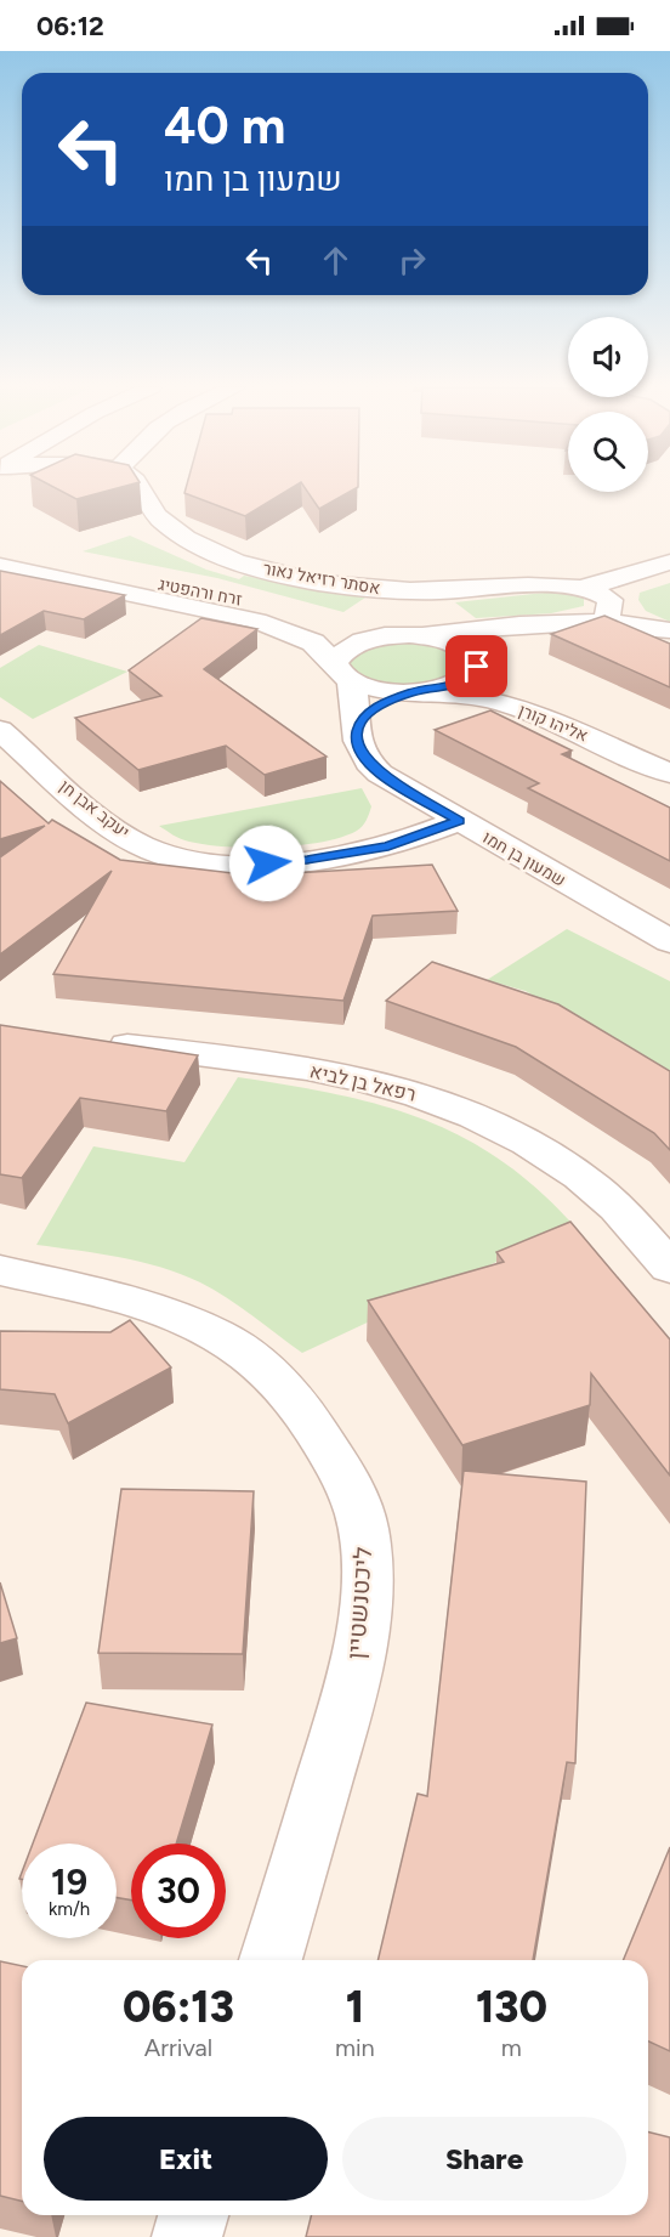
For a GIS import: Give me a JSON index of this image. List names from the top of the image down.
{
  "streets": {
    "street": [
      "אסתר רזיאל נאור",
      "זרח ורהפטיג",
      "אליהו קורן",
      "יעקב אבן חן",
      "שמעון בן חמו",
      "רפאל בן לביא",
      "ליכטנשטיין"
    ]
  },
  "crossings": [
    ["זרח ורהפטיג", "אליהו קורן"],
    ["זרח ורהפטיג", "שמעון בן חמו"],
    ["אליהו קורן", "שמעון בן חמו"],
    ["יעקב אבן חן", "שמעון בן חמו"]
  ],
  "page": {
    "status": "06:12",
    "turn": ["40 m", "שמעון בן חמו"],
    "speed": "19 km/h",
    "limit": "30",
    "eta": [
      "06:13",
      "Arrival",
      "1",
      "min",
      "130",
      "m"
    ],
    "buttons": ["Exit", "Share"]
  }
}
